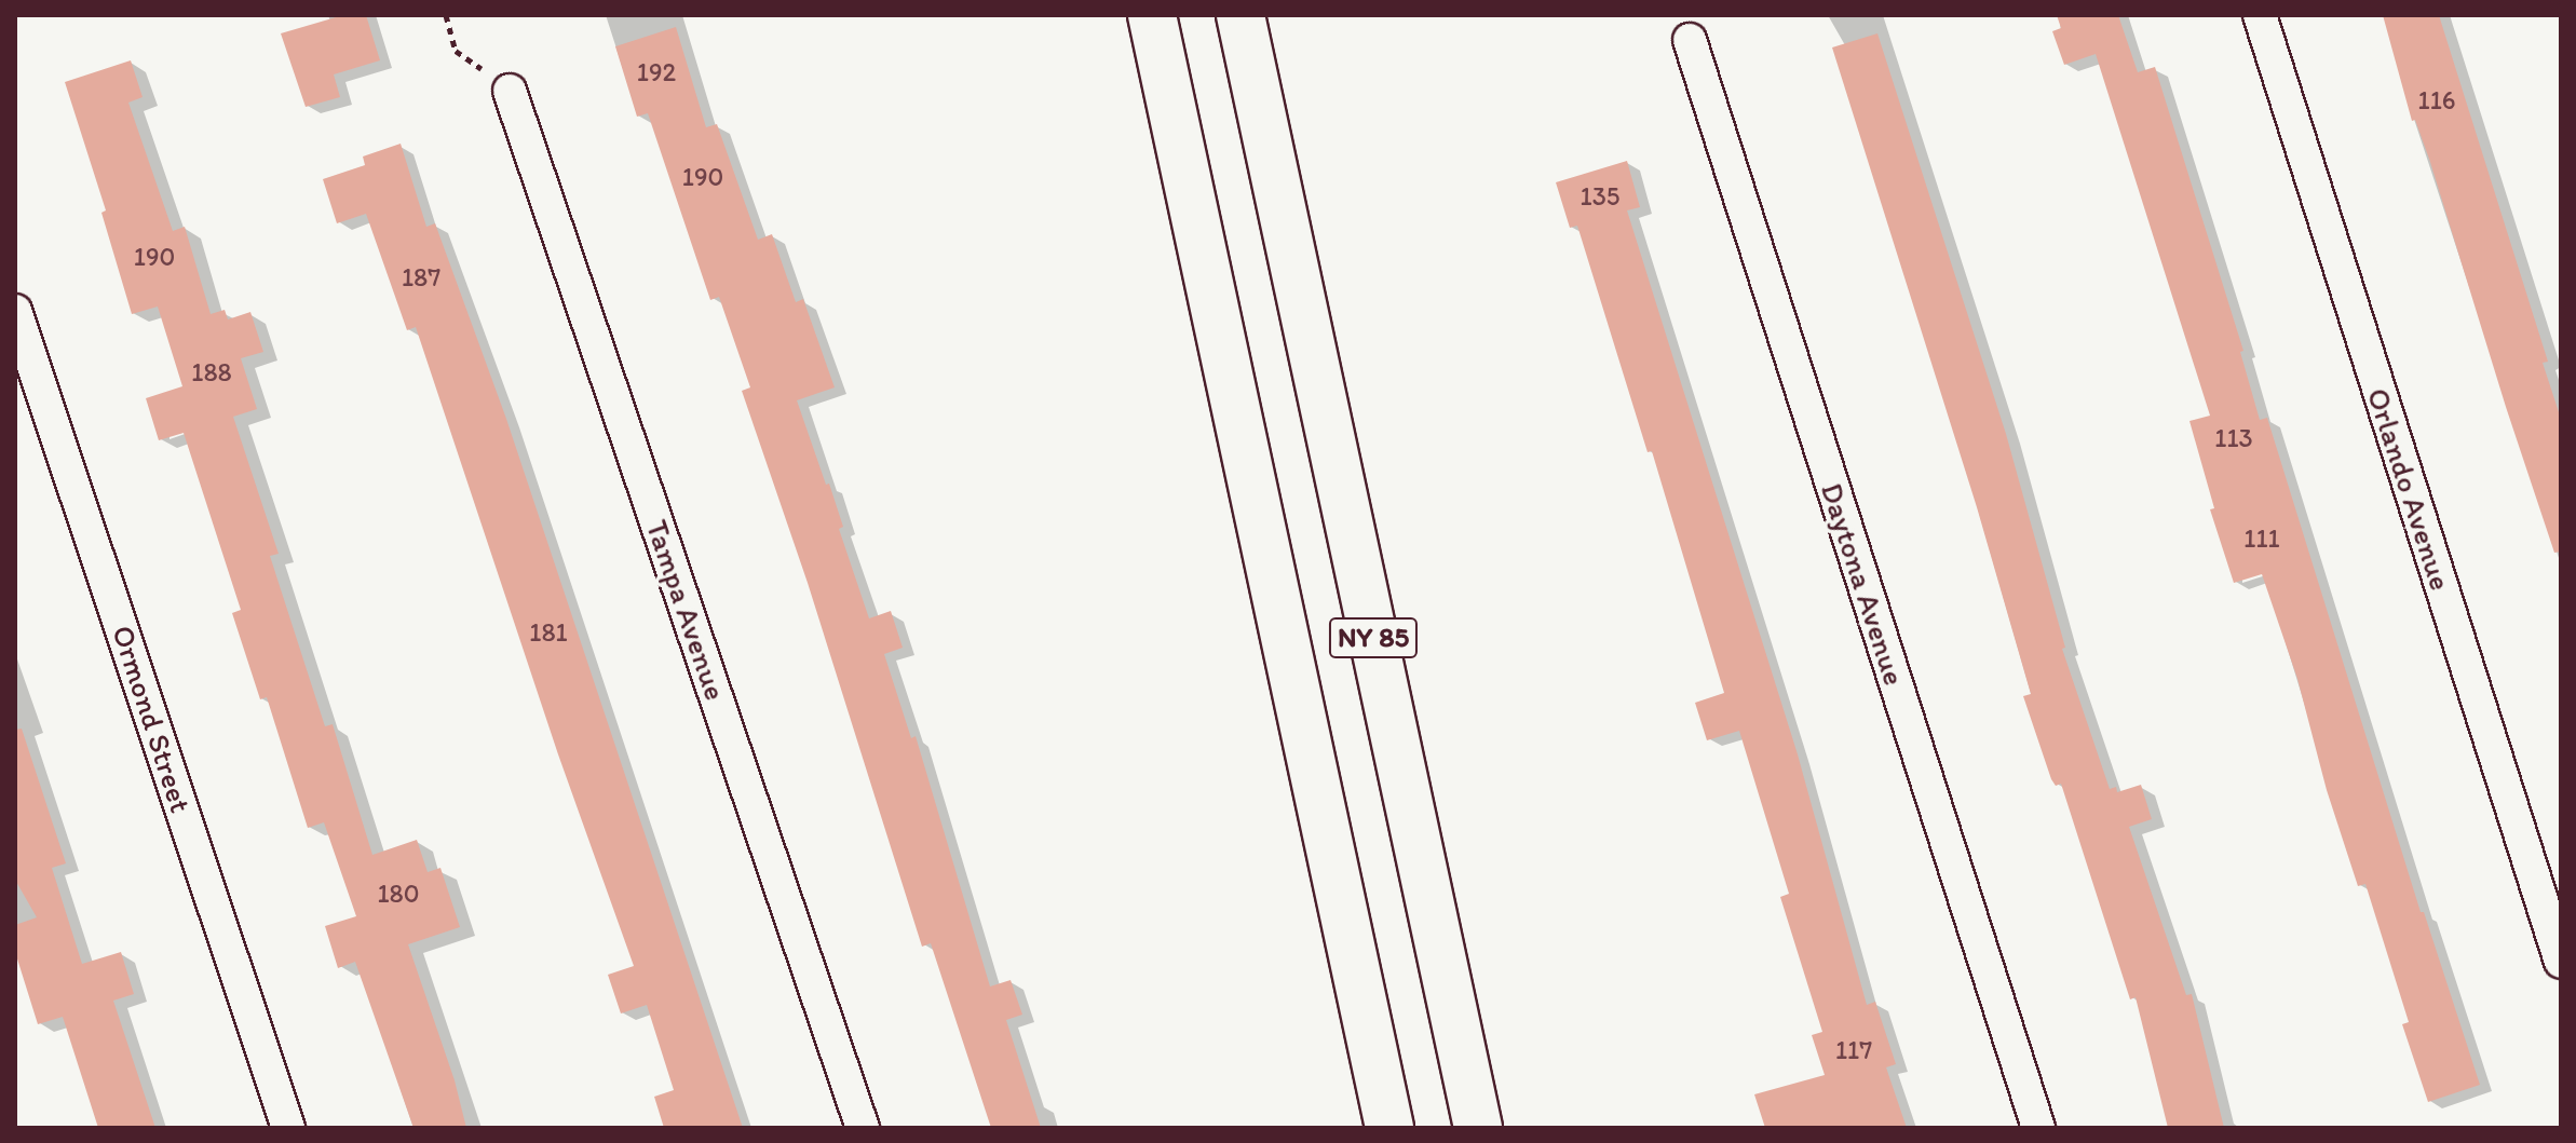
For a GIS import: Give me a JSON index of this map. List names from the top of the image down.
{
  "streets": {
    "highway": ["NY 85"],
    "street": [
      "Orlando Avenue",
      "Daytona Avenue",
      "Tampa Avenue",
      "Ormond Street"
    ]
  },
  "house_numbers": [
    "192",
    "116",
    "190",
    "135",
    "190",
    "187",
    "188",
    "113",
    "111",
    "181",
    "180",
    "117"
  ]
}
